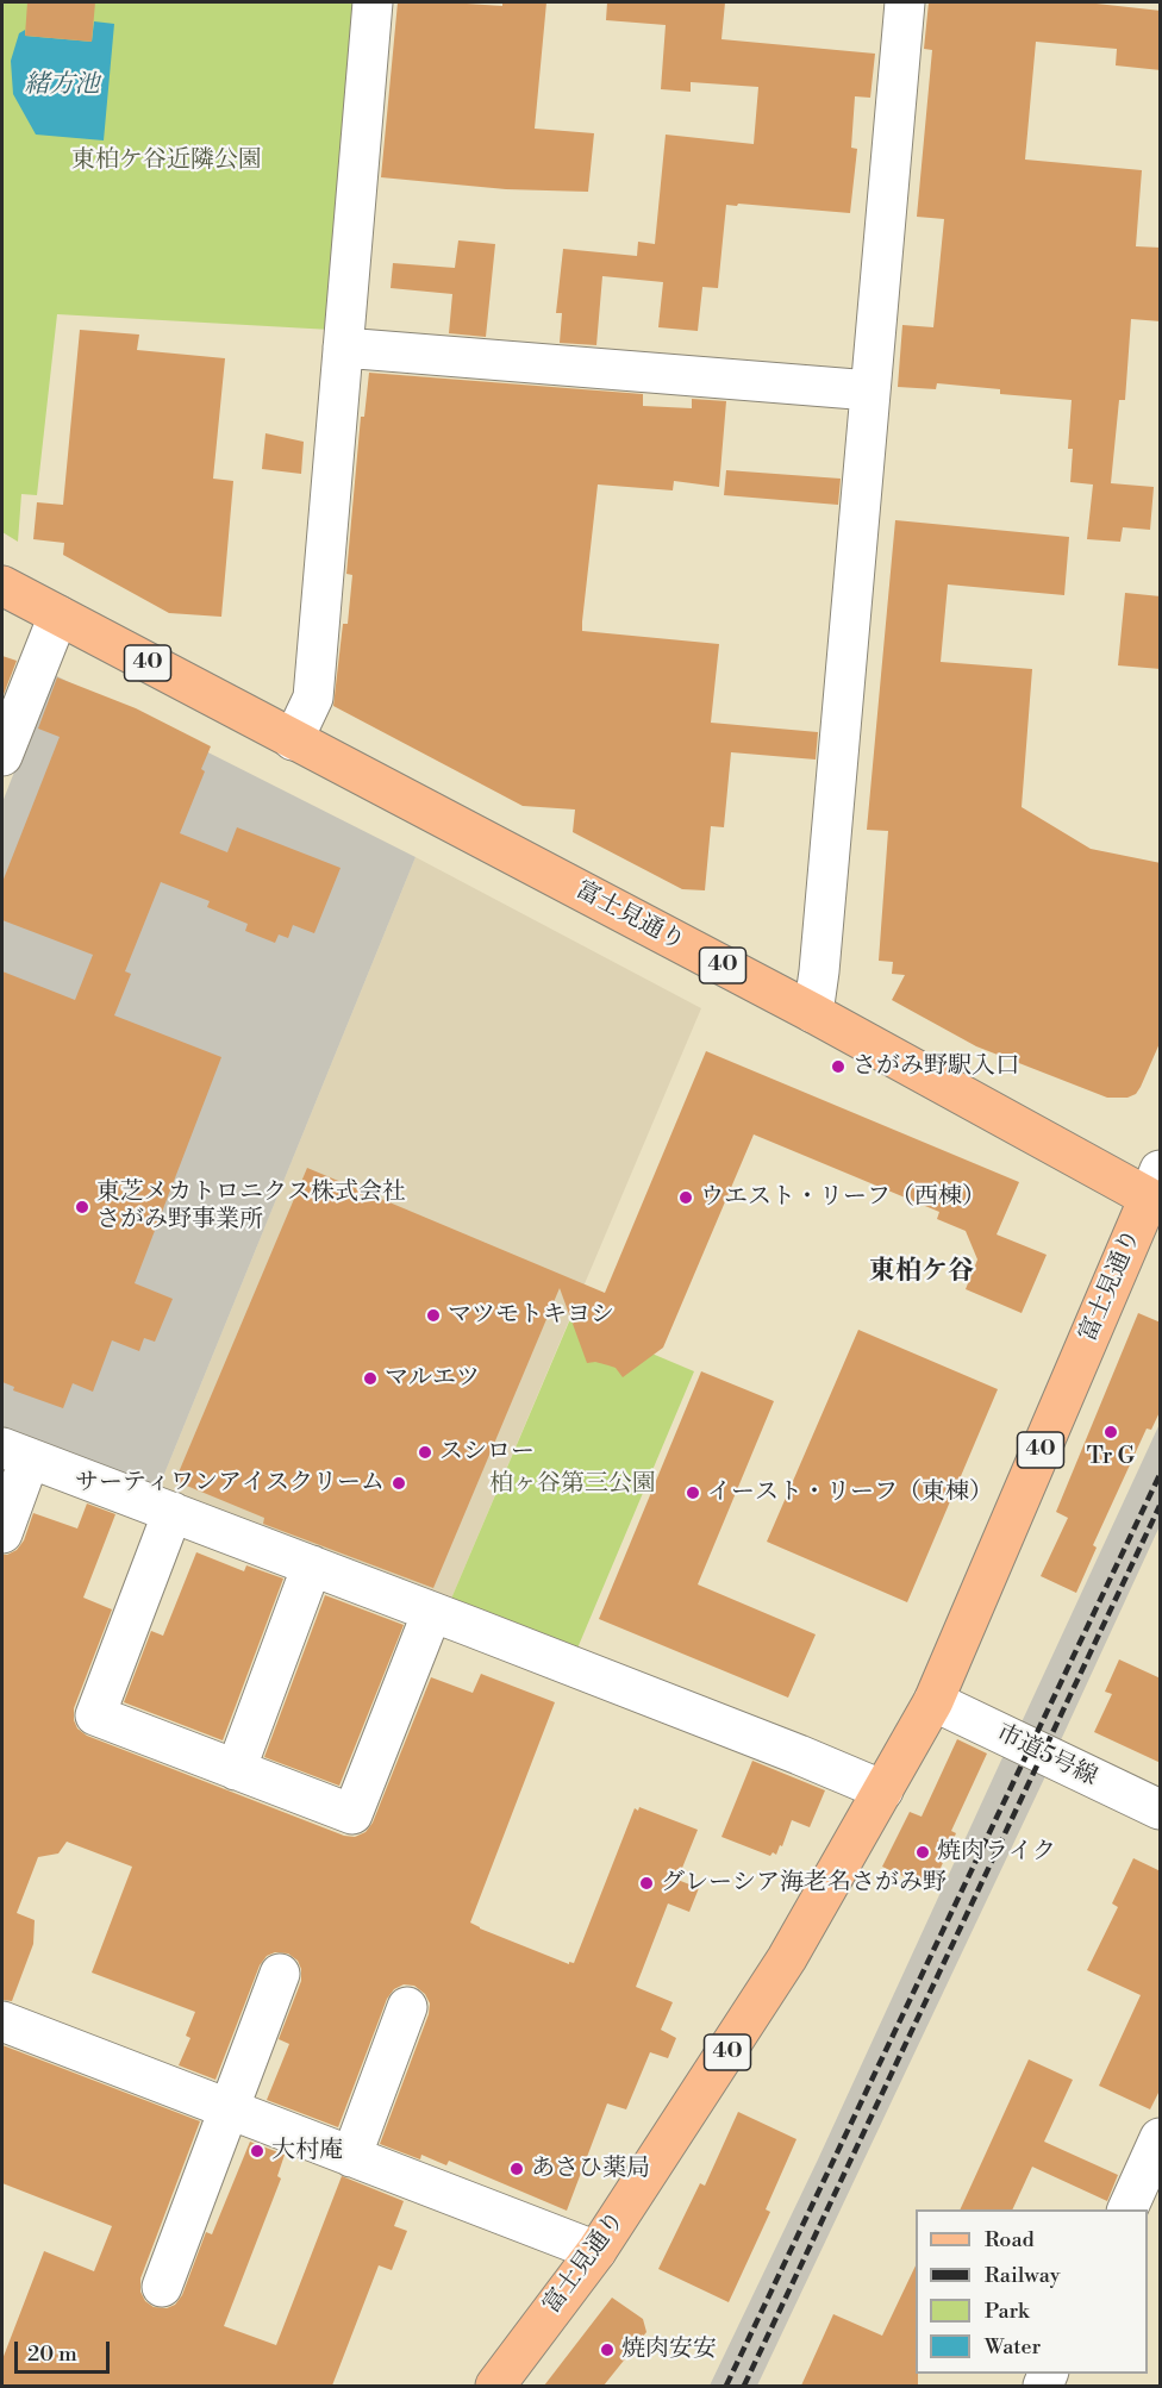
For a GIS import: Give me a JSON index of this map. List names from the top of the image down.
{
  "streets": {
    "main road": ["40", "富士見通り"],
    "street": ["市道5号線"]
  },
  "crossings": [
    ["富士見通り", "市道5号線"]
  ],
  "districts": ["東柏ケ谷"],
  "water": ["緒方池"],
  "parks": ["東柏ケ谷近隣公園", "柏ヶ谷第三公園"],
  "places": [
    "さがみ野駅入口",
    "ウエスト・リーフ（西棟）",
    "東芝メカトロニクス株式会社 さがみ野事業所",
    "マツモトキヨシ",
    "マルエツ",
    "Tr G",
    "スシロー",
    "サーティワンアイスクリーム",
    "イースト・リーフ（東棟）",
    "焼肉ライク",
    "グレーシア海老名さがみ野",
    "大村庵",
    "あさひ薬局",
    "焼肉安安"
  ],
  "legend": [
    "Road",
    "Railway",
    "Park",
    "Water"
  ],
  "scale_bar": "20 m"
}
